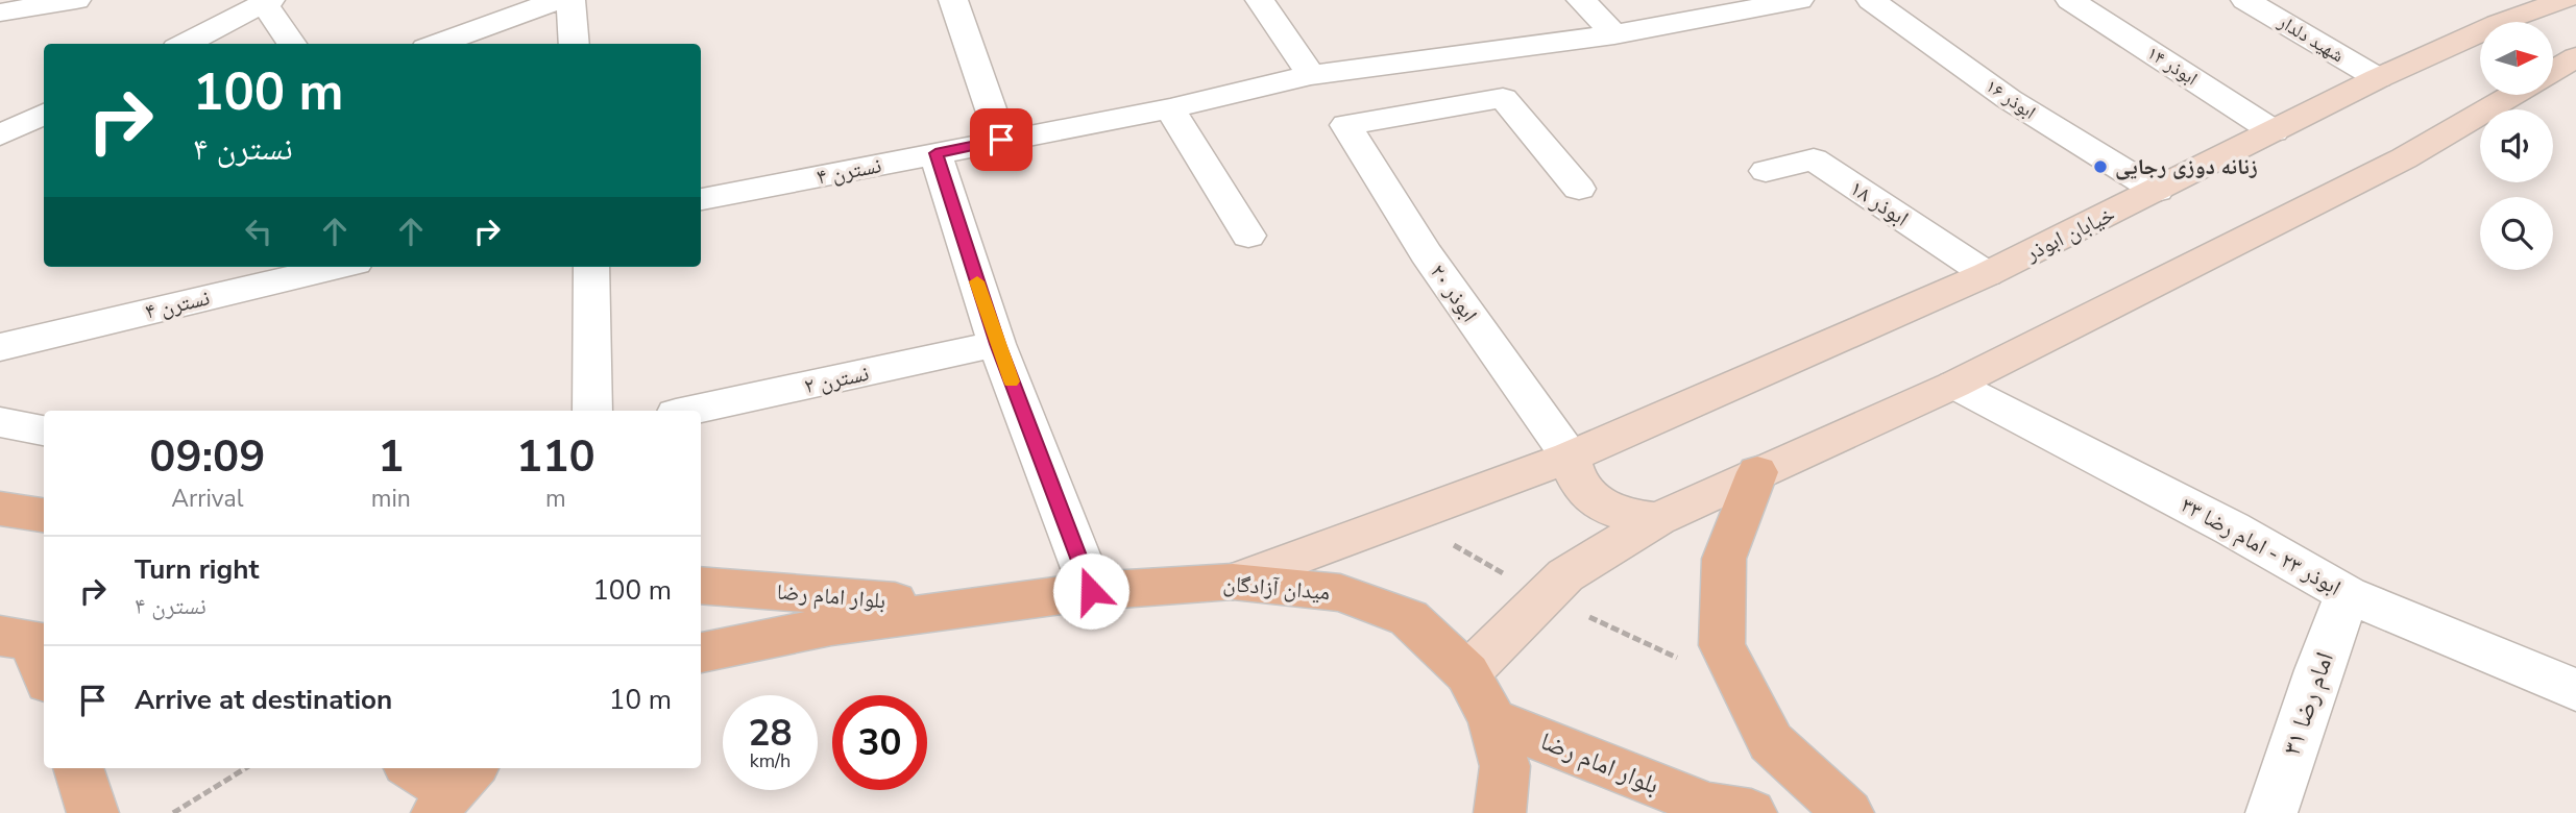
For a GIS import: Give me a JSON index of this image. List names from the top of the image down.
{
  "streets": {
    "main road": ["خیابان ابوذر", "میدان آزادگان", "بلوار امام رضا"],
    "street": [
      "شهید دلدار",
      "ابوذر ۱۴",
      "ابوذر ۱۶",
      "نسترن ۴",
      "ابوذر ۱۸",
      "ابوذر ۲۰",
      "نسترن ۲",
      "ابوذر ۲۳ - امام رضا ۳۳",
      "امام رضا ۳۱"
    ]
  },
  "crossings": [
    ["شهید دلدار", "خیابان ابوذر"],
    ["ابوذر ۱۴", "خیابان ابوذر"],
    ["ابوذر ۱۶", "خیابان ابوذر"],
    ["ابوذر ۱۸", "خیابان ابوذر"],
    ["خیابان ابوذر", "ابوذر ۲۰"],
    ["خیابان ابوذر", "میدان آزادگان"],
    ["ابوذر ۲۳ - امام رضا ۳۳", "امام رضا ۳۱"],
    ["میدان آزادگان", "بلوار امام رضا"]
  ],
  "places": ["زنانه دوزی رجایی"],
  "north": "right",
  "page": {
    "turn": ["100 m", "نسترن ۴"],
    "eta": [
      "09:09",
      "Arrival",
      "1",
      "min",
      "110",
      "m"
    ],
    "list": [
      {
        "name": "Turn right",
        "note": "نسترن ۴",
        "value": "100 m"
      },
      {
        "name": "Arrive at destination",
        "value": "10 m"
      }
    ],
    "speed": "28 km/h",
    "limit": "30"
  }
}
